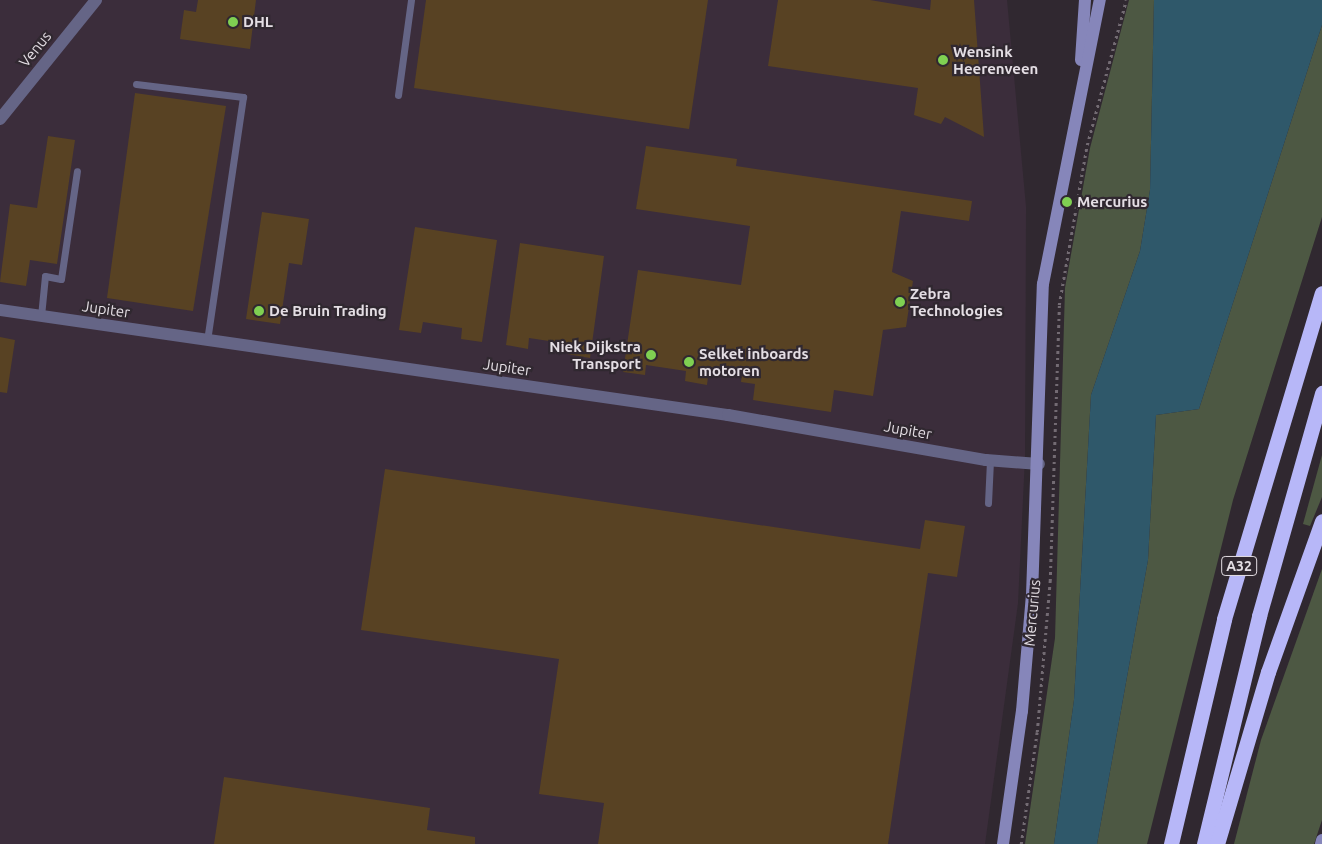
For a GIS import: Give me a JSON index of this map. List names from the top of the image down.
{
  "streets": {
    "highway": ["A32"],
    "main road": ["Mercurius"],
    "street": ["Venus", "Jupiter"]
  },
  "crossings": [
    ["Jupiter", "Mercurius"]
  ],
  "places": [
    "DHL",
    "Wensink Heerenveen",
    "Mercurius",
    "Zebra Technologies",
    "De Bruin Trading",
    "Niek Dijkstra Transport",
    "Selket inboards motoren"
  ]
}
